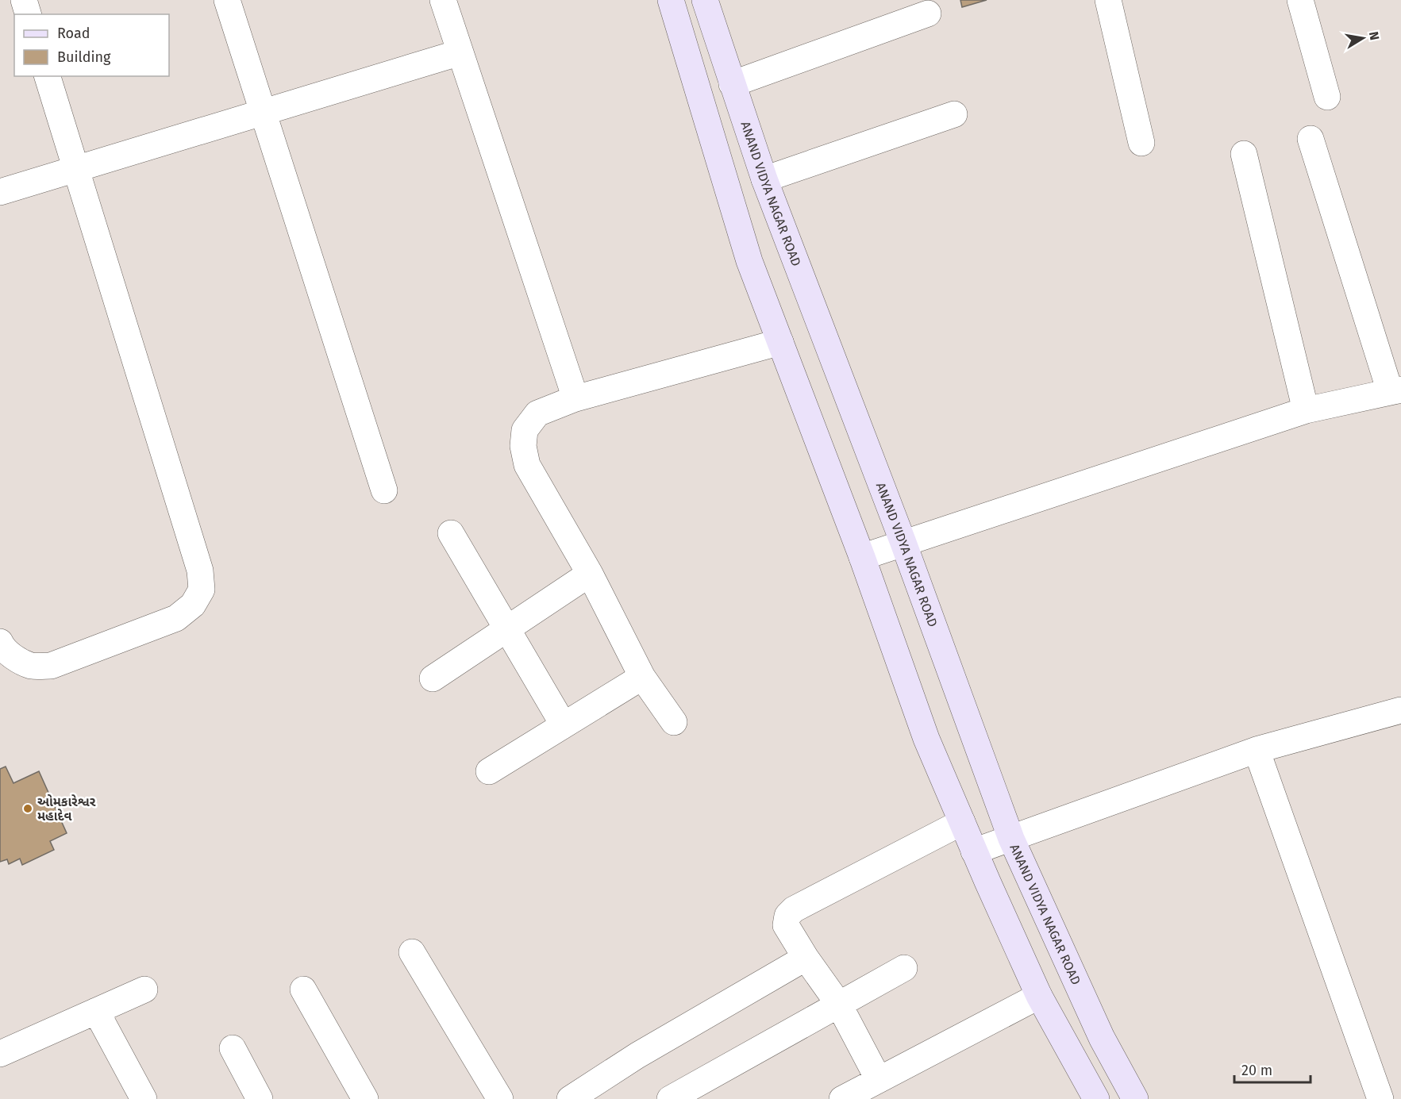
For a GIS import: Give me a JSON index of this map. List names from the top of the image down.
{
  "streets": {
    "main road": ["ANAND VIDYA NAGAR ROAD"]
  },
  "places": ["ઓમકારેશ્વર મહાદેવ"],
  "legend": ["Road", "Building"],
  "scale_bar": "20 m",
  "north": "right"
}
